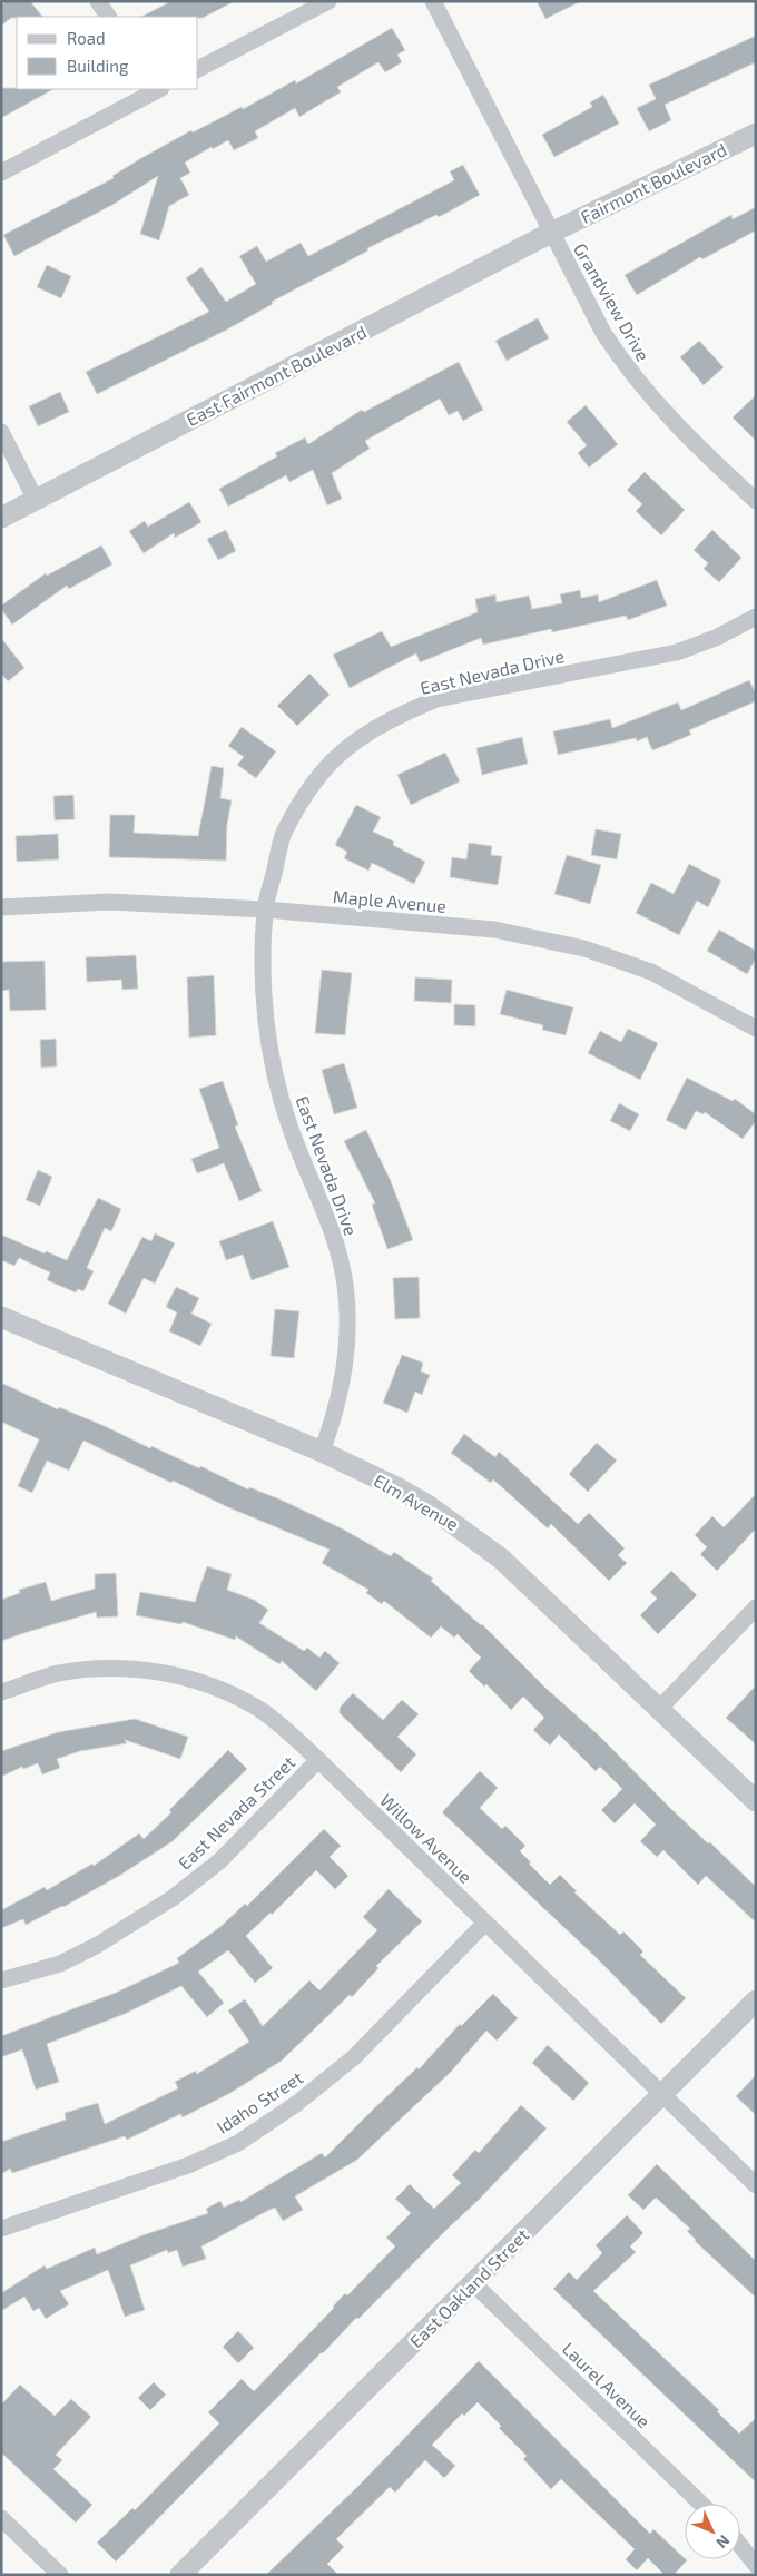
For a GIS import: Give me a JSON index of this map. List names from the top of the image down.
{
  "streets": {
    "street": [
      "Fairmont Boulevard",
      "Grandview Drive",
      "East Fairmont Boulevard",
      "East Nevada Drive",
      "Maple Avenue",
      "Elm Avenue",
      "East Nevada Street",
      "Willow Avenue",
      "Idaho Street",
      "East Oakland Street",
      "Laurel Avenue"
    ]
  },
  "crossings": [
    ["Fairmont Boulevard", "Grandview Drive"],
    ["Fairmont Boulevard", "East Fairmont Boulevard"],
    ["Grandview Drive", "East Fairmont Boulevard"],
    ["East Nevada Drive", "Maple Avenue"],
    ["East Nevada Drive", "Elm Avenue"],
    ["East Nevada Street", "Willow Avenue"],
    ["Willow Avenue", "Idaho Street"],
    ["Willow Avenue", "East Oakland Street"],
    ["East Oakland Street", "Laurel Avenue"]
  ],
  "legend": ["Road", "Building"],
  "north": "bottom right"
}
